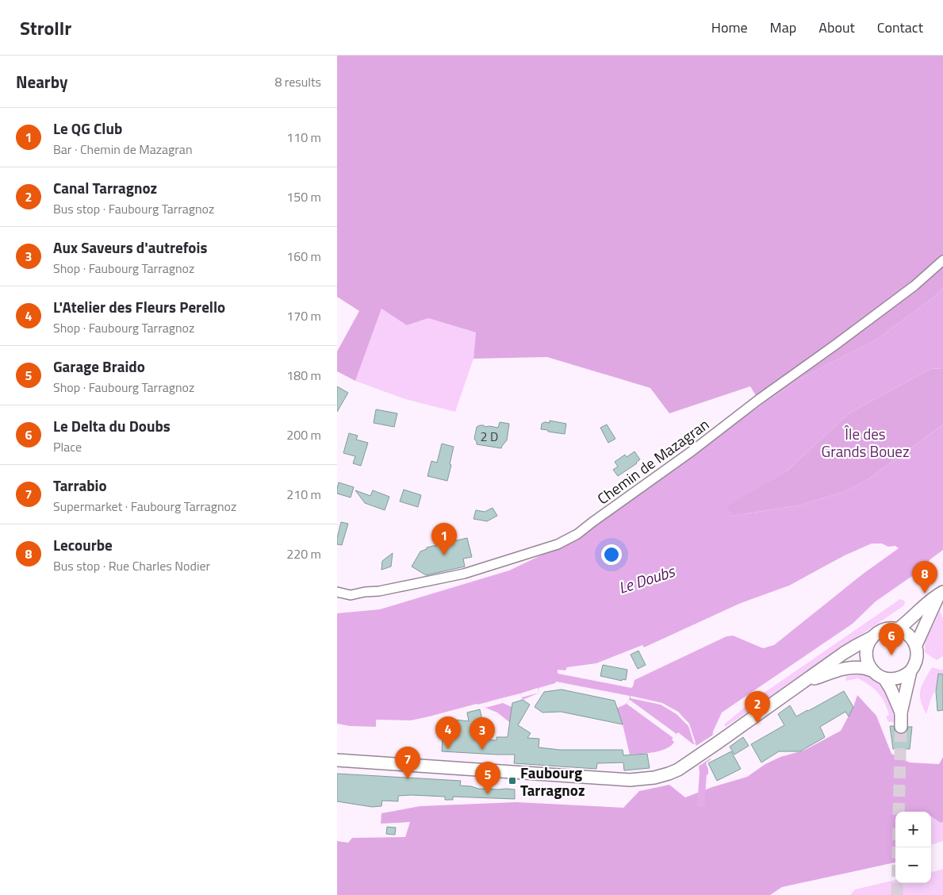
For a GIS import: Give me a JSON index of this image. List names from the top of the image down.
{
  "streets": {
    "street": ["Chemin de Mazagran"]
  },
  "water": ["Le Doubs"],
  "parks": ["Île des Grands Bouez"],
  "places": {
    "transit": ["Faubourg Tarragnoz"]
  },
  "house_numbers": ["2 D"],
  "page": {
    "header": "Strollr",
    "nav": [
      "Home",
      "Map",
      "About",
      "Contact"
    ],
    "heading": ["Nearby", "8 results"],
    "list": [
      {
        "mark": "1",
        "name": "Le QG Club",
        "note": "Bar · Chemin de Mazagran",
        "value": "110 m"
      },
      {
        "mark": "2",
        "name": "Canal Tarragnoz",
        "note": "Bus stop · Faubourg Tarragnoz",
        "value": "150 m"
      },
      {
        "mark": "3",
        "name": "Aux Saveurs d'autrefois",
        "note": "Shop · Faubourg Tarragnoz",
        "value": "160 m"
      },
      {
        "mark": "4",
        "name": "L'Atelier des Fleurs Perello",
        "note": "Shop · Faubourg Tarragnoz",
        "value": "170 m"
      },
      {
        "mark": "5",
        "name": "Garage Braido",
        "note": "Shop · Faubourg Tarragnoz",
        "value": "180 m"
      },
      {
        "mark": "6",
        "name": "Le Delta du Doubs",
        "note": "Place",
        "value": "200 m"
      },
      {
        "mark": "7",
        "name": "Tarrabio",
        "note": "Supermarket · Faubourg Tarragnoz",
        "value": "210 m"
      },
      {
        "mark": "8",
        "name": "Lecourbe",
        "note": "Bus stop · Rue Charles Nodier",
        "value": "220 m"
      }
    ],
    "pins": [
      "1",
      "8",
      "6",
      "2",
      "4",
      "3",
      "7",
      "5"
    ],
    "map_buttons": ["+", "−"]
  }
}
